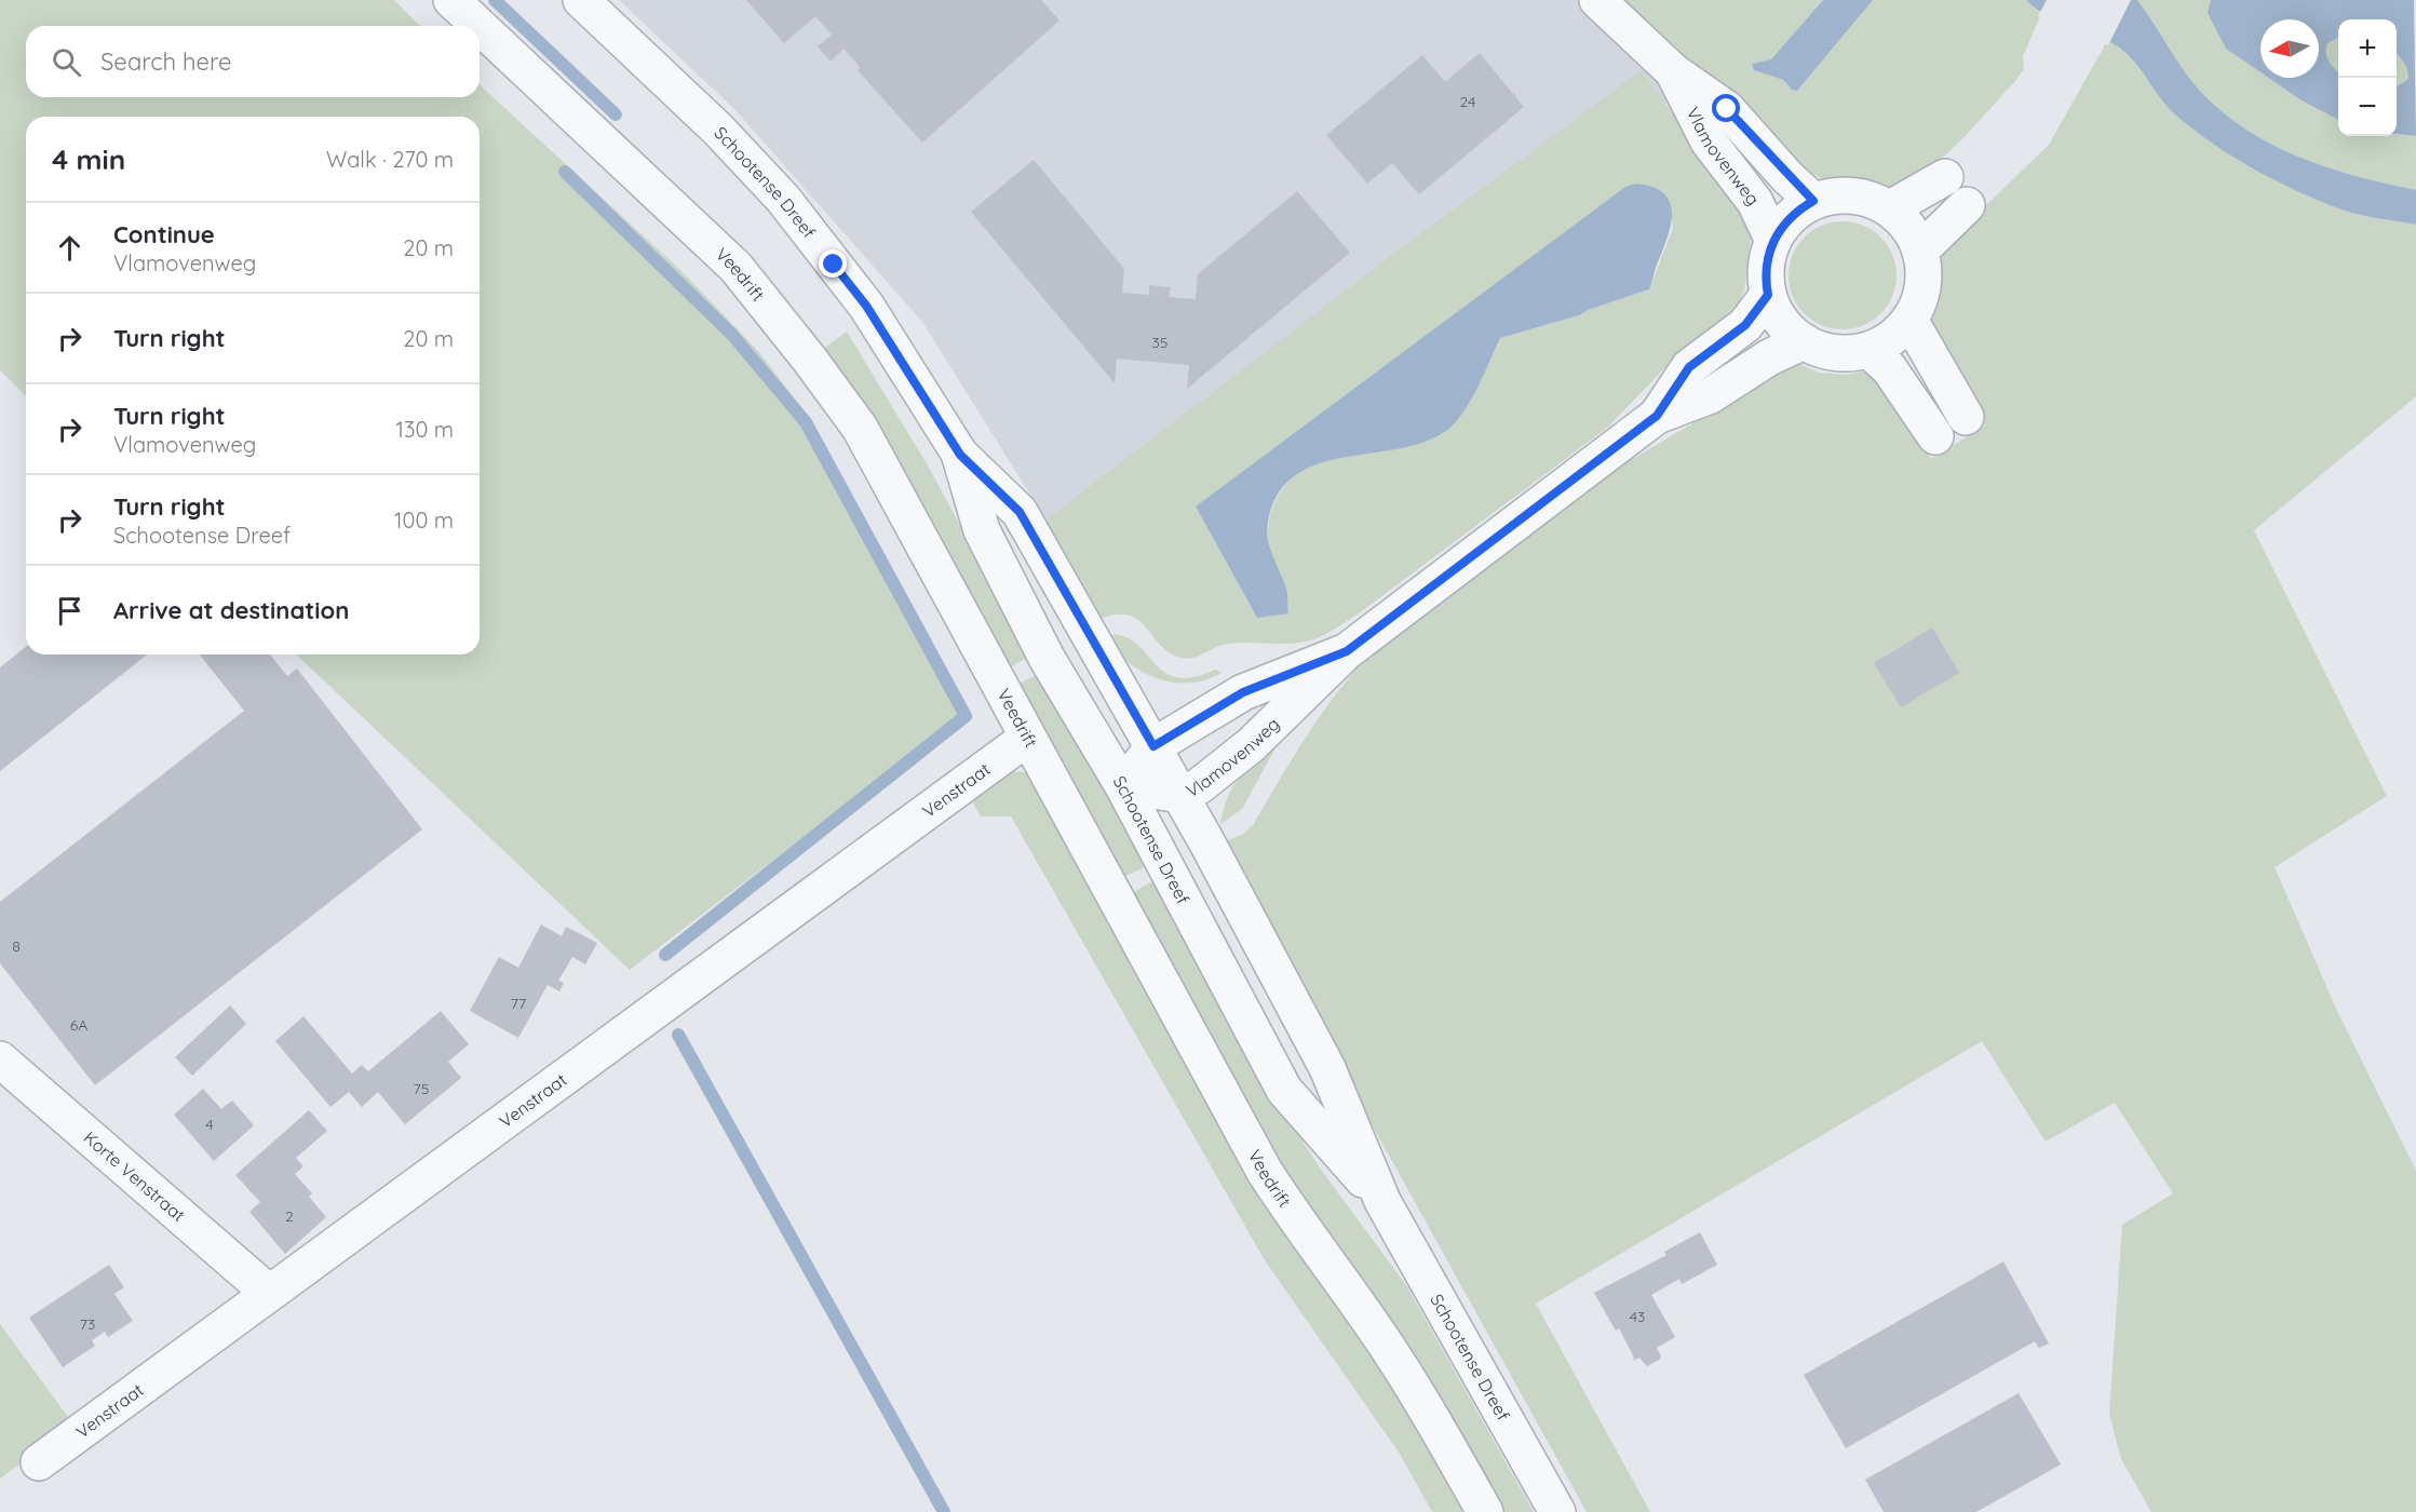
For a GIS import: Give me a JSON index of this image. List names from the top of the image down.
{
  "streets": {
    "street": [
      "Vlamovenweg",
      "Schootense Dreef",
      "Veedrift",
      "Venstraat",
      "Korte Venstraat"
    ]
  },
  "crossings": [
    ["Vlamovenweg", "Schootense Dreef"],
    ["Veedrift", "Venstraat"],
    ["Venstraat", "Korte Venstraat"]
  ],
  "house_numbers": [
    "24",
    "35",
    "8",
    "77",
    "6A",
    "75",
    "4",
    "2",
    "43",
    "73"
  ],
  "north": "left",
  "page": {
    "map_buttons": ["+", "−"],
    "search": "Search here",
    "heading": ["4 min", "Walk · 270 m"],
    "list": [
      ["Continue", "Vlamovenweg", "20 m"],
      ["Turn right", "20 m"],
      ["Turn right", "Vlamovenweg", "130 m"],
      ["Turn right", "Schootense Dreef", "100 m"],
      "Arrive at destination"
    ]
  }
}
